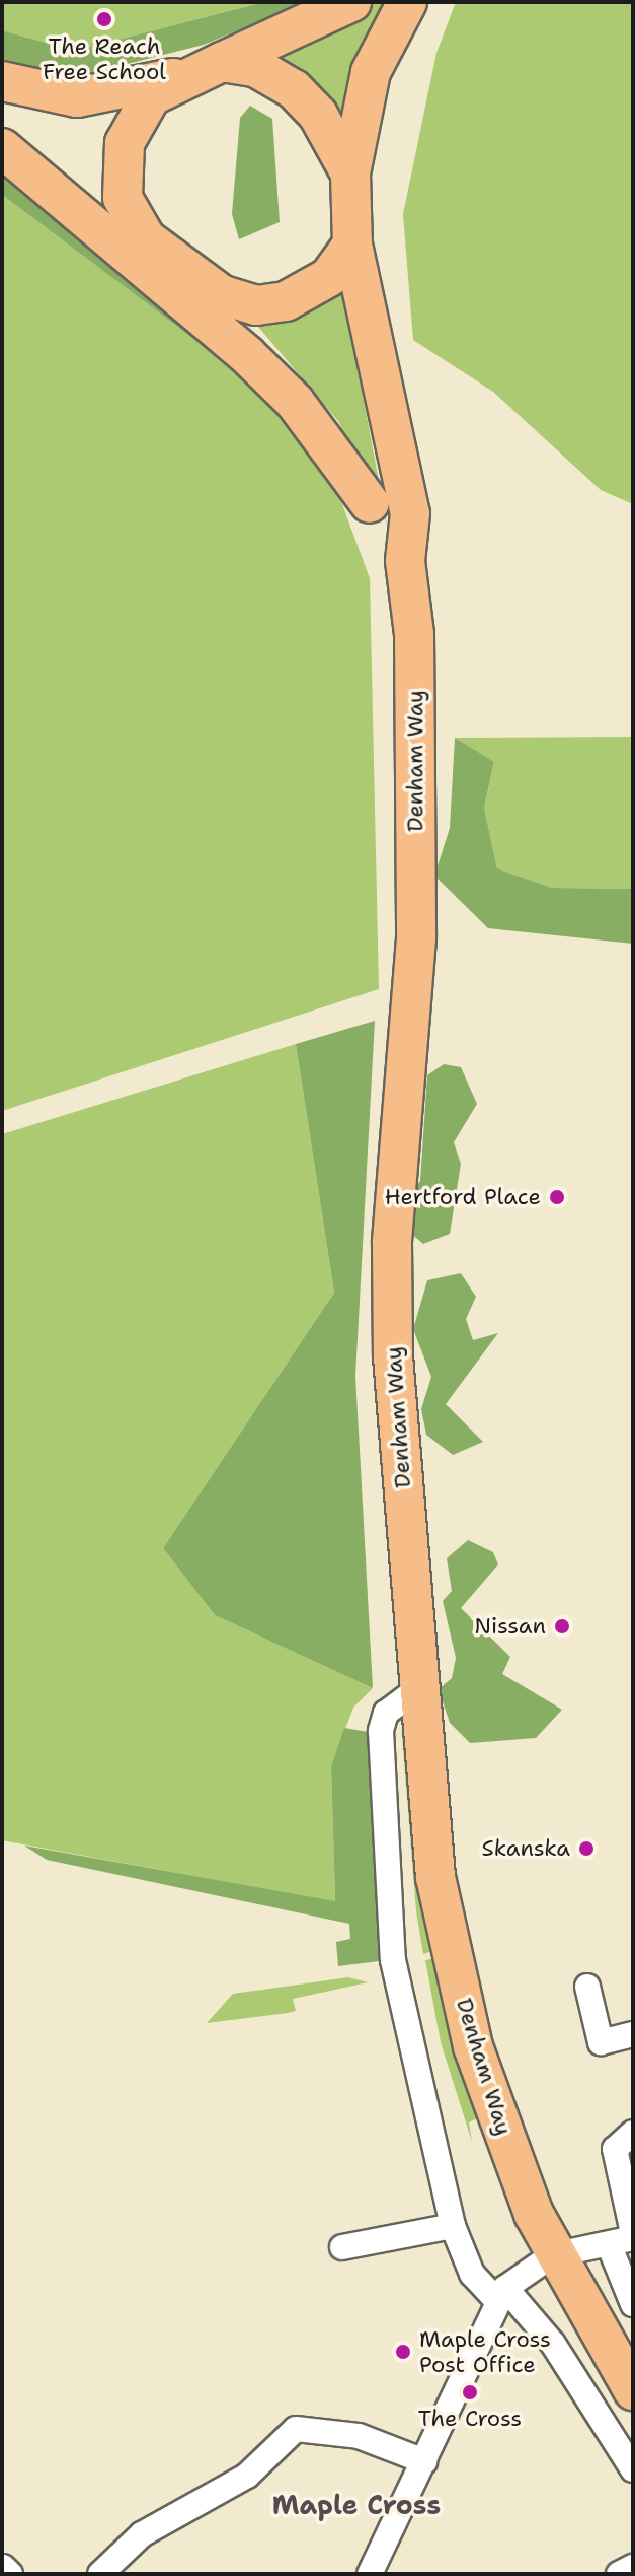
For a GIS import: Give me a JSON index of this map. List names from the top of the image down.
{
  "streets": {
    "main road": ["Denham Way"]
  },
  "districts": ["Maple Cross"],
  "places": [
    "The Reach Free School",
    "Hertford Place",
    "Nissan",
    "Skanska",
    "Maple Cross Post Office",
    "The Cross"
  ]
}
